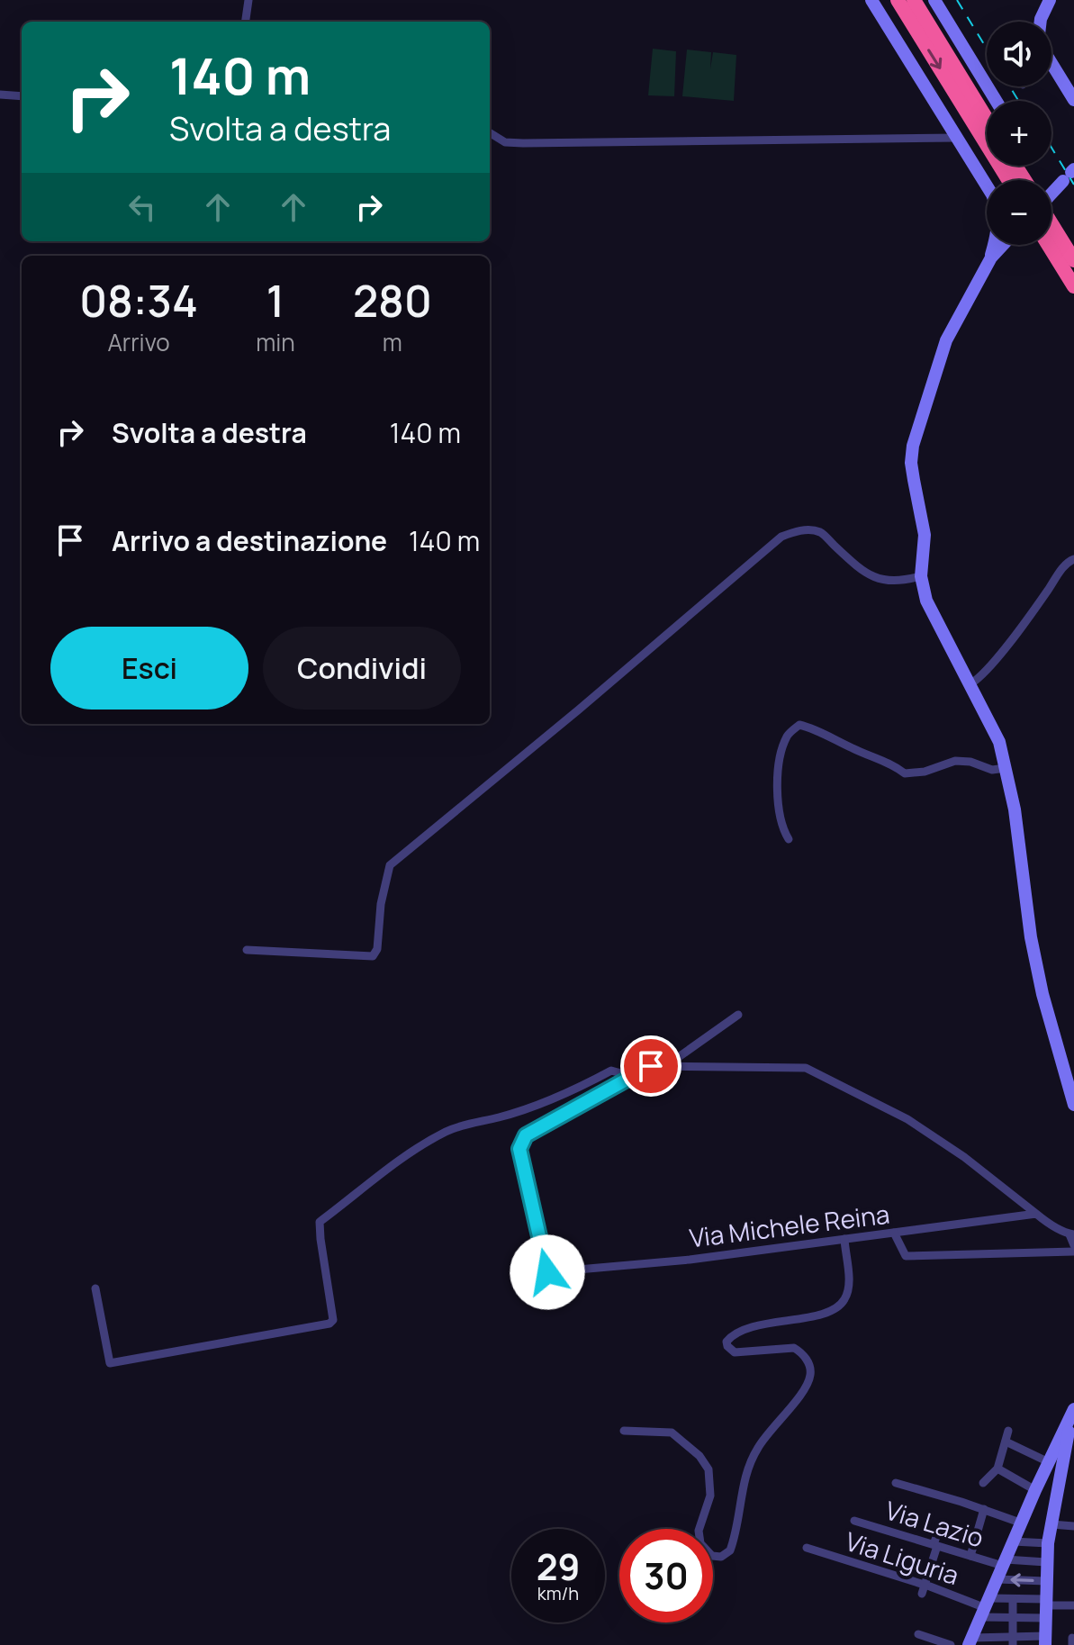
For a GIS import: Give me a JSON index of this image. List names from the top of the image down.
{
  "streets": {
    "street": ["Via Michele Reina", "Via Lazio", "Via Liguria"]
  },
  "page": {
    "map_buttons": ["+", "−"],
    "turn": ["140 m", "Svolta a destra"],
    "eta": [
      "08:34",
      "Arrivo",
      "1",
      "min",
      "280",
      "m"
    ],
    "list": [
      {
        "name": "Svolta a destra",
        "value": "140 m"
      },
      {
        "name": "Arrivo a destinazione",
        "value": "140 m"
      }
    ],
    "buttons": ["Esci", "Condividi"],
    "speed": "29 km/h",
    "limit": "30"
  }
}
